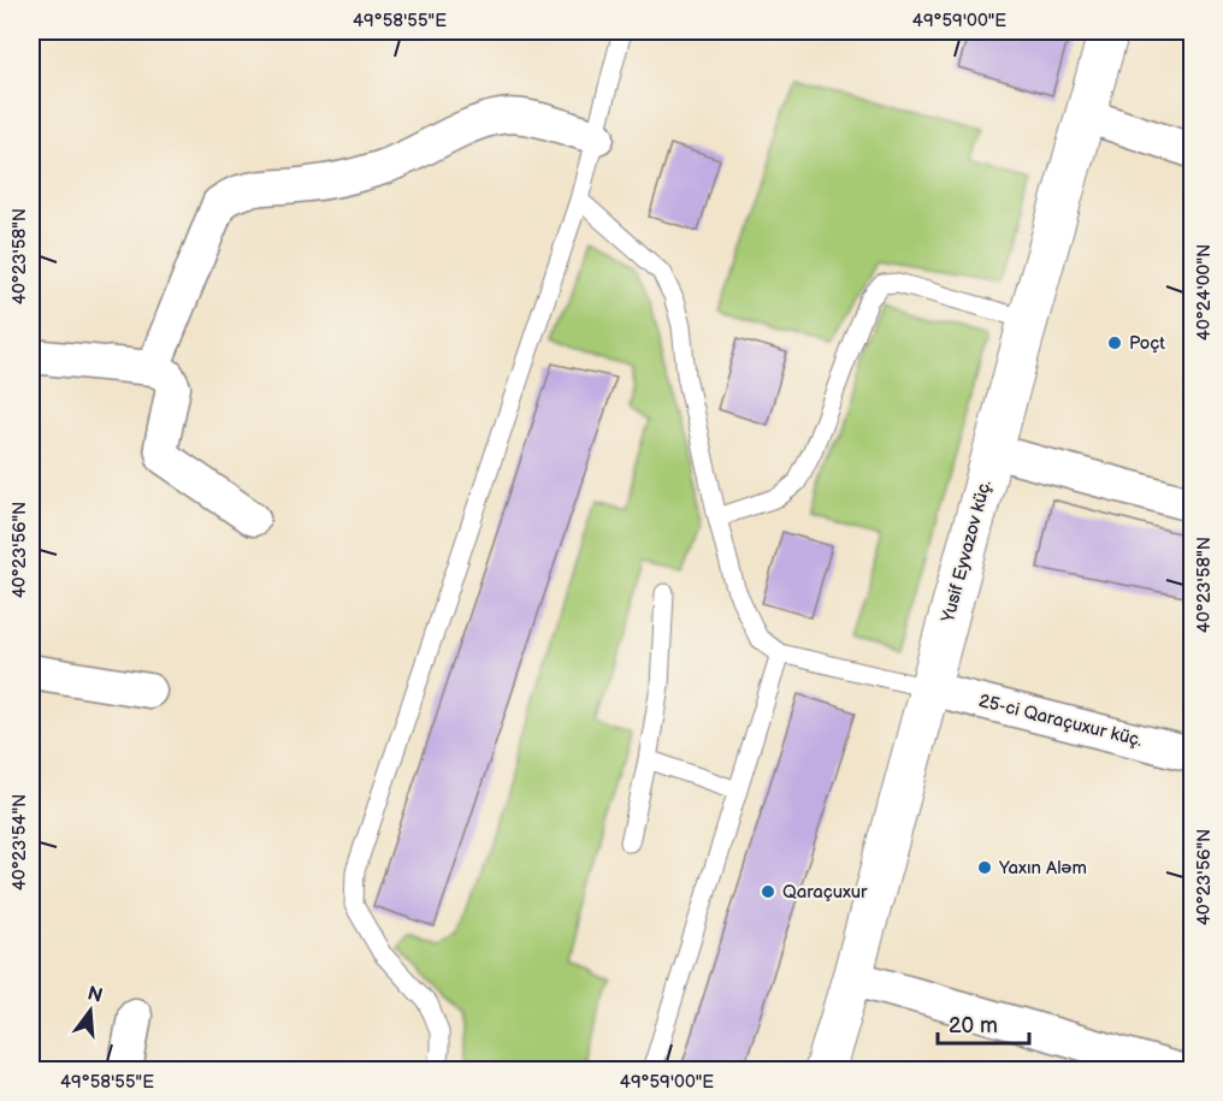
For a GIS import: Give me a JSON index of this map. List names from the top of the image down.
{
  "streets": {
    "street": ["Yusif Eyvazov küç.", "25-ci Qaraçuxur küç."]
  },
  "crossings": [
    ["Yusif Eyvazov küç.", "25-ci Qaraçuxur küç."]
  ],
  "places": ["Poçt", "Yaxın Aləm", "Qaraçuxur"],
  "scale_bar": "20 m",
  "north": "top",
  "coordinates": [
    "49°58'55\"E",
    "49°59'00\"E",
    "40°23'58\"N",
    "40°24'00\"N",
    "40°23'56\"N",
    "40°23'54\"N"
  ]
}
